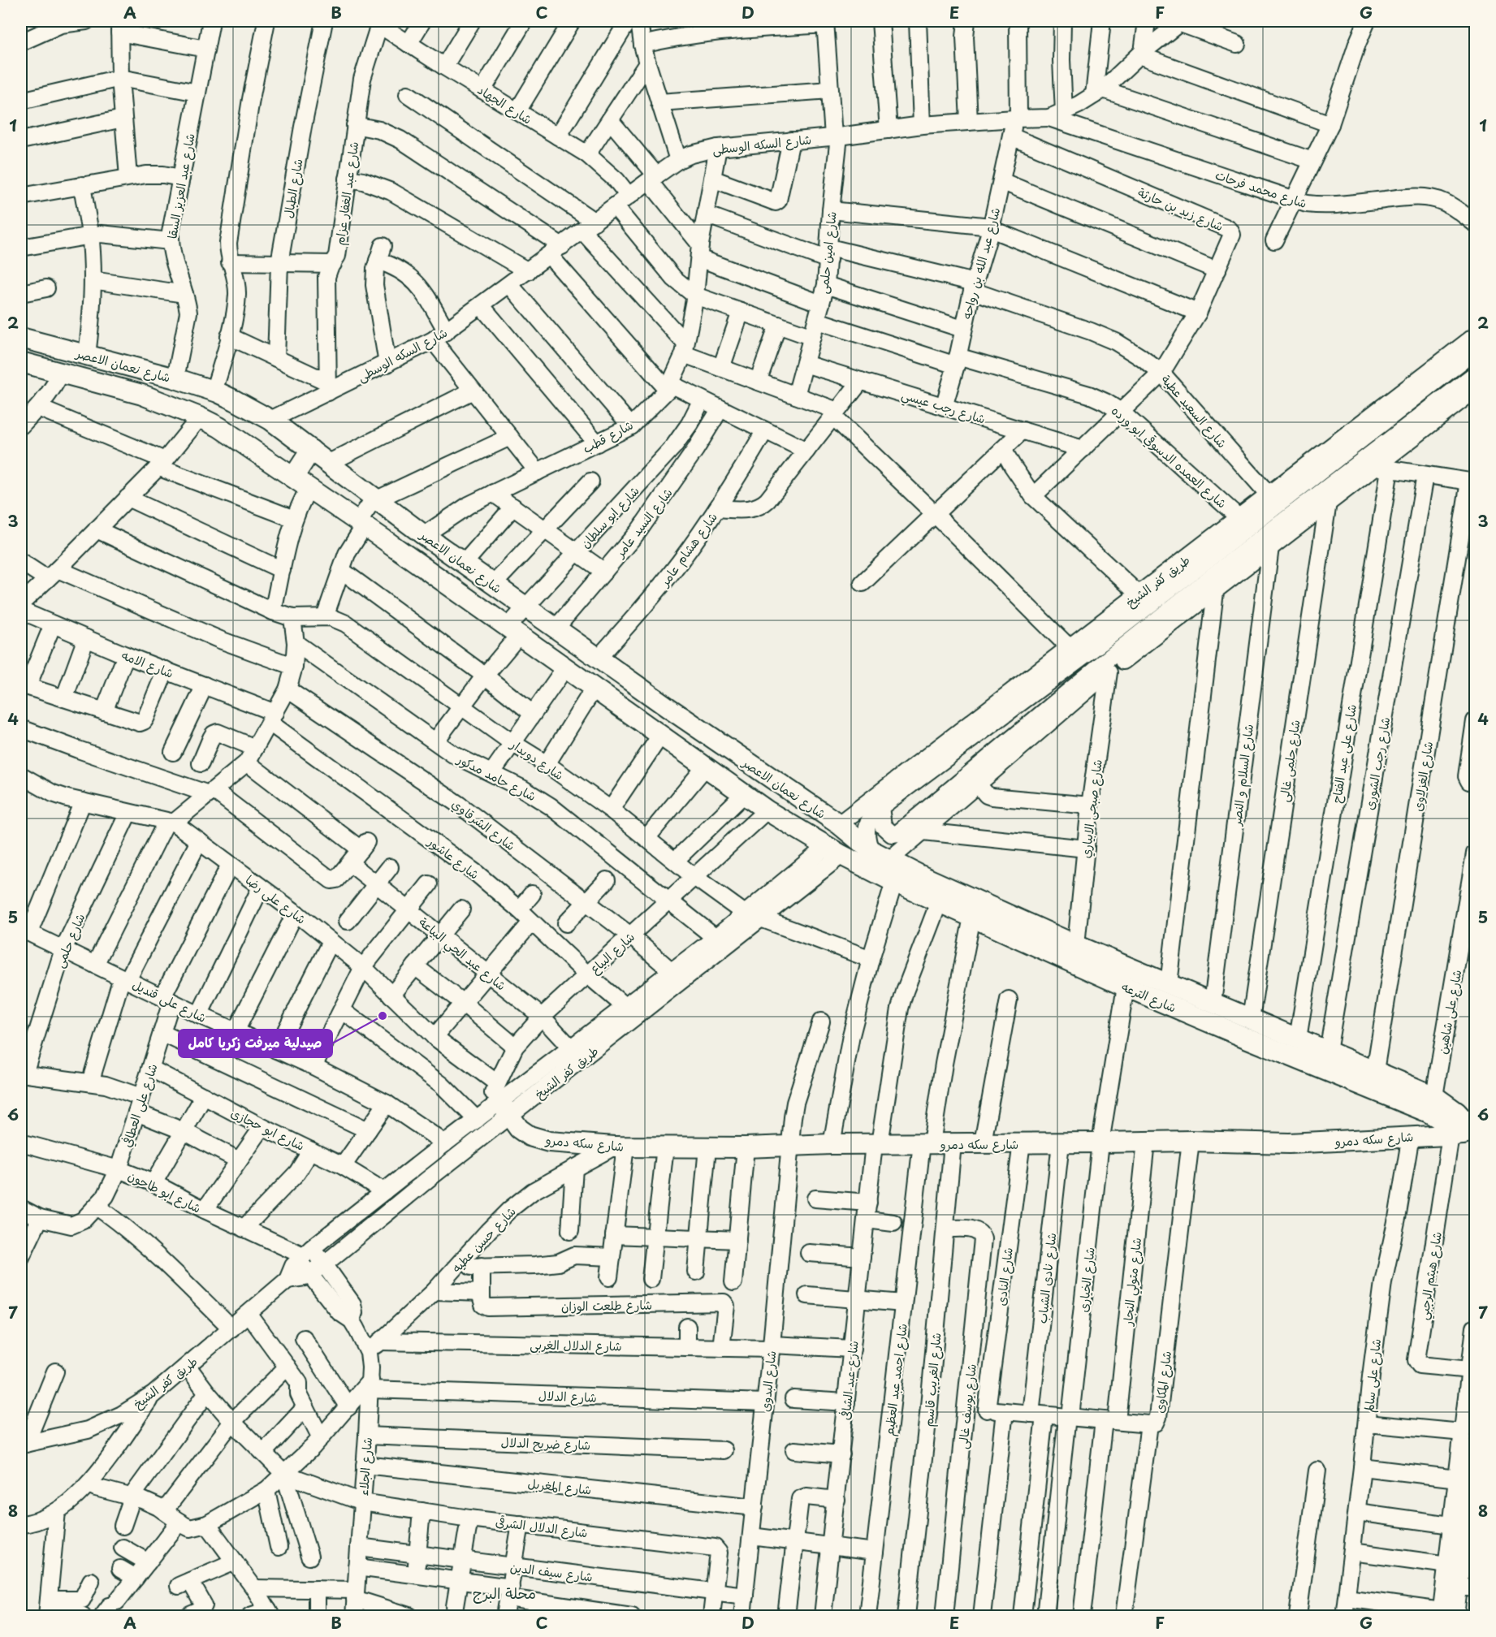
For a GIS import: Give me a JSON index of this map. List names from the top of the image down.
{
  "streets": {
    "main road": ["شارع نعمان الاعصر", "شارع الترعه", "شارع سكه دمرو"],
    "street": [
      "شارع الجهاد",
      "شارع السكه الوسطى",
      "شارع عبد العزيز السقا",
      "شارع الطبال",
      "شارع محمد فرحات",
      "شارع عبد الغفار عزام",
      "شارع زيد بن حارثة",
      "شارع امين حلمى",
      "شارع عبد الله بن رواحه",
      "شارع رجب عيسي",
      "شارع السعيد عطية",
      "شارع قطب",
      "شارع العمده الدسوقي ابو ورده",
      "شارع ابو سلطان",
      "شارع السيد عامر",
      "شارع هشام عامر",
      "طريق كفر الشيخ",
      "شارع الامه",
      "شارع على عبد الفتاح",
      "شارع دويدار",
      "شارع حلمى غالى",
      "شارع رجب الشورى",
      "شارع السلام و النصر",
      "شارع الغزلاوى",
      "شارع حامد مدكور",
      "شارع صبحى الابياري",
      "شارع الشرقاوي",
      "شارع عاشور",
      "شارع على رضا",
      "شارع حلمى",
      "شارع البياع",
      "شارع عبد الحي البياعة",
      "شارع على قنديل",
      "شارع على شاهين",
      "شارع على العطافي",
      "شارع ابو حجازى",
      "شارع ابو طاحون",
      "شارع حسن عطيه",
      "شارع هيثم الرجبي",
      "شارع النادى",
      "شارع نادى الشباب",
      "شارع الخيارى",
      "شارع متولي النجار",
      "شارع طلعت الوزان",
      "شارع الدلال الغربى",
      "شارع على سالم",
      "شارع احمد عبد العظيم",
      "شارع الغريب قاسم",
      "شارع عبد الشافى",
      "شارع البدوى",
      "شارع المكاوى",
      "شارع الدلال",
      "شارع يوسف غالى",
      "شارع ضريح الدلال",
      "شارع الجلاء",
      "شارع المغربل",
      "شارع الدلال الشرقى",
      "شارع سيف الدين"
    ]
  },
  "crossings": [
    ["شارع الجهاد", "شارع السكه الوسطى"],
    ["شارع الجهاد", "شارع عبد الغفار عزام"],
    ["شارع السكه الوسطى", "شارع محمد فرحات"],
    ["شارع السكه الوسطى", "شارع عبد الغفار عزام"],
    ["شارع السكه الوسطى", "شارع امين حلمى"],
    ["شارع السكه الوسطى", "شارع عبد الله بن رواحه"],
    ["شارع السكه الوسطى", "شارع نعمان الاعصر"],
    ["شارع السكه الوسطى", "شارع قطب"],
    ["شارع عبد العزيز السقا", "شارع نعمان الاعصر"],
    ["شارع زيد بن حارثة", "شارع عبد الله بن رواحه"],
    ["شارع زيد بن حارثة", "شارع رجب عيسي"],
    ["شارع زيد بن حارثة", "شارع السعيد عطية"],
    ["شارع زيد بن حارثة", "شارع العمده الدسوقي ابو ورده"],
    ["شارع امين حلمى", "شارع رجب عيسي"],
    ["شارع امين حلمى", "شارع السعيد عطية"],
    ["شارع امين حلمى", "شارع العمده الدسوقي ابو ورده"],
    ["شارع عبد الله بن رواحه", "شارع رجب عيسي"],
    ["شارع عبد الله بن رواحه", "شارع السعيد عطية"],
    ["شارع عبد الله بن رواحه", "شارع العمده الدسوقي ابو ورده"],
    ["شارع نعمان الاعصر", "شارع قطب"],
    ["شارع نعمان الاعصر", "شارع ابو سلطان"],
    ["شارع نعمان الاعصر", "شارع السيد عامر"],
    ["شارع نعمان الاعصر", "شارع هشام عامر"],
    ["شارع نعمان الاعصر", "طريق كفر الشيخ"],
    ["شارع نعمان الاعصر", "شارع البياع"],
    ["شارع نعمان الاعصر", "شارع الترعه"],
    ["شارع السعيد عطية", "شارع قطب"],
    ["شارع السعيد عطية", "طريق كفر الشيخ"],
    ["شارع العمده الدسوقي ابو ورده", "طريق كفر الشيخ"],
    ["شارع ابو سلطان", "شارع دويدار"],
    ["شارع ابو سلطان", "شارع حامد مدكور"],
    ["طريق كفر الشيخ", "شارع دويدار"],
    ["طريق كفر الشيخ", "شارع حامد مدكور"],
    ["طريق كفر الشيخ", "شارع الشرقاوي"],
    ["طريق كفر الشيخ", "شارع عاشور"],
    ["طريق كفر الشيخ", "شارع على رضا"],
    ["طريق كفر الشيخ", "شارع البياع"],
    ["طريق كفر الشيخ", "شارع عبد الحي البياعة"],
    ["طريق كفر الشيخ", "شارع الترعه"],
    ["طريق كفر الشيخ", "شارع على قنديل"],
    ["طريق كفر الشيخ", "شارع ابو حجازى"],
    ["طريق كفر الشيخ", "شارع سكه دمرو"],
    ["طريق كفر الشيخ", "شارع ابو طاحون"],
    ["طريق كفر الشيخ", "شارع الجلاء"],
    ["شارع الامه", "شارع عاشور"],
    ["شارع على عبد الفتاح", "شارع الترعه"],
    ["شارع دويدار", "شارع البياع"],
    ["شارع حلمى غالى", "شارع الترعه"],
    ["شارع رجب الشورى", "شارع الترعه"],
    ["شارع السلام و النصر", "شارع الترعه"],
    ["شارع الغزلاوى", "شارع الترعه"],
    ["شارع حامد مدكور", "شارع البياع"],
    ["شارع صبحى الابياري", "شارع الترعه"],
    ["شارع الشرقاوي", "شارع البياع"],
    ["شارع عاشور", "شارع البياع"],
    ["شارع على رضا", "شارع حلمى"],
    ["شارع على رضا", "شارع البياع"],
    ["شارع على رضا", "شارع على العطافي"],
    ["شارع على رضا", "شارع سكه دمرو"],
    ["شارع حلمى", "شارع على قنديل"],
    ["شارع البياع", "شارع عبد الحي البياعة"],
    ["شارع البياع", "شارع سكه دمرو"],
    ["شارع الترعه", "شارع على شاهين"],
    ["شارع الترعه", "شارع سكه دمرو"],
    ["شارع الترعه", "شارع هيثم الرجبي"],
    ["شارع الترعه", "شارع الخيارى"],
    ["شارع الترعه", "شارع احمد عبد العظيم"],
    ["شارع الترعه", "شارع عبد الشافى"],
    ["شارع على قنديل", "شارع على العطافي"],
    ["شارع على العطافي", "شارع ابو حجازى"],
    ["شارع على العطافي", "شارع ابو طاحون"],
    ["شارع سكه دمرو", "شارع حسن عطيه"],
    ["شارع سكه دمرو", "شارع هيثم الرجبي"],
    ["شارع سكه دمرو", "شارع النادى"],
    ["شارع سكه دمرو", "شارع نادى الشباب"],
    ["شارع سكه دمرو", "شارع الخيارى"],
    ["شارع سكه دمرو", "شارع متولي النجار"],
    ["شارع سكه دمرو", "شارع على سالم"],
    ["شارع سكه دمرو", "شارع احمد عبد العظيم"],
    ["شارع سكه دمرو", "شارع الغريب قاسم"],
    ["شارع سكه دمرو", "شارع عبد الشافى"],
    ["شارع سكه دمرو", "شارع البدوى"],
    ["شارع سكه دمرو", "شارع المكاوى"],
    ["شارع ابو طاحون", "شارع الجلاء"],
    ["شارع حسن عطيه", "شارع الدلال الغربى"],
    ["شارع حسن عطيه", "شارع الجلاء"],
    ["شارع طلعت الوزان", "شارع الدلال الغربى"],
    ["شارع الدلال الغربى", "شارع عبد الشافى"],
    ["شارع الدلال الغربى", "شارع البدوى"],
    ["شارع الغريب قاسم", "شارع يوسف غالى"],
    ["شارع البدوى", "شارع الدلال"],
    ["شارع البدوى", "شارع المغربل"],
    ["شارع البدوى", "شارع سيف الدين"],
    ["شارع الدلال", "شارع الجلاء"],
    ["شارع ضريح الدلال", "شارع الجلاء"],
    ["شارع الجلاء", "شارع المغربل"],
    ["شارع الجلاء", "شارع الدلال الشرقى"],
    ["شارع الجلاء", "شارع سيف الدين"],
    ["شارع الدلال الشرقى", "شارع سيف الدين"]
  ],
  "districts": ["محلة البرج"],
  "places": ["صيدلية ميرفت زكريا كامل"],
  "grid": {
    "columns": [
      "A",
      "B",
      "C",
      "D",
      "E",
      "F",
      "G"
    ],
    "rows": [
      "1",
      "2",
      "3",
      "4",
      "5",
      "6",
      "7",
      "8"
    ]
  }
}
